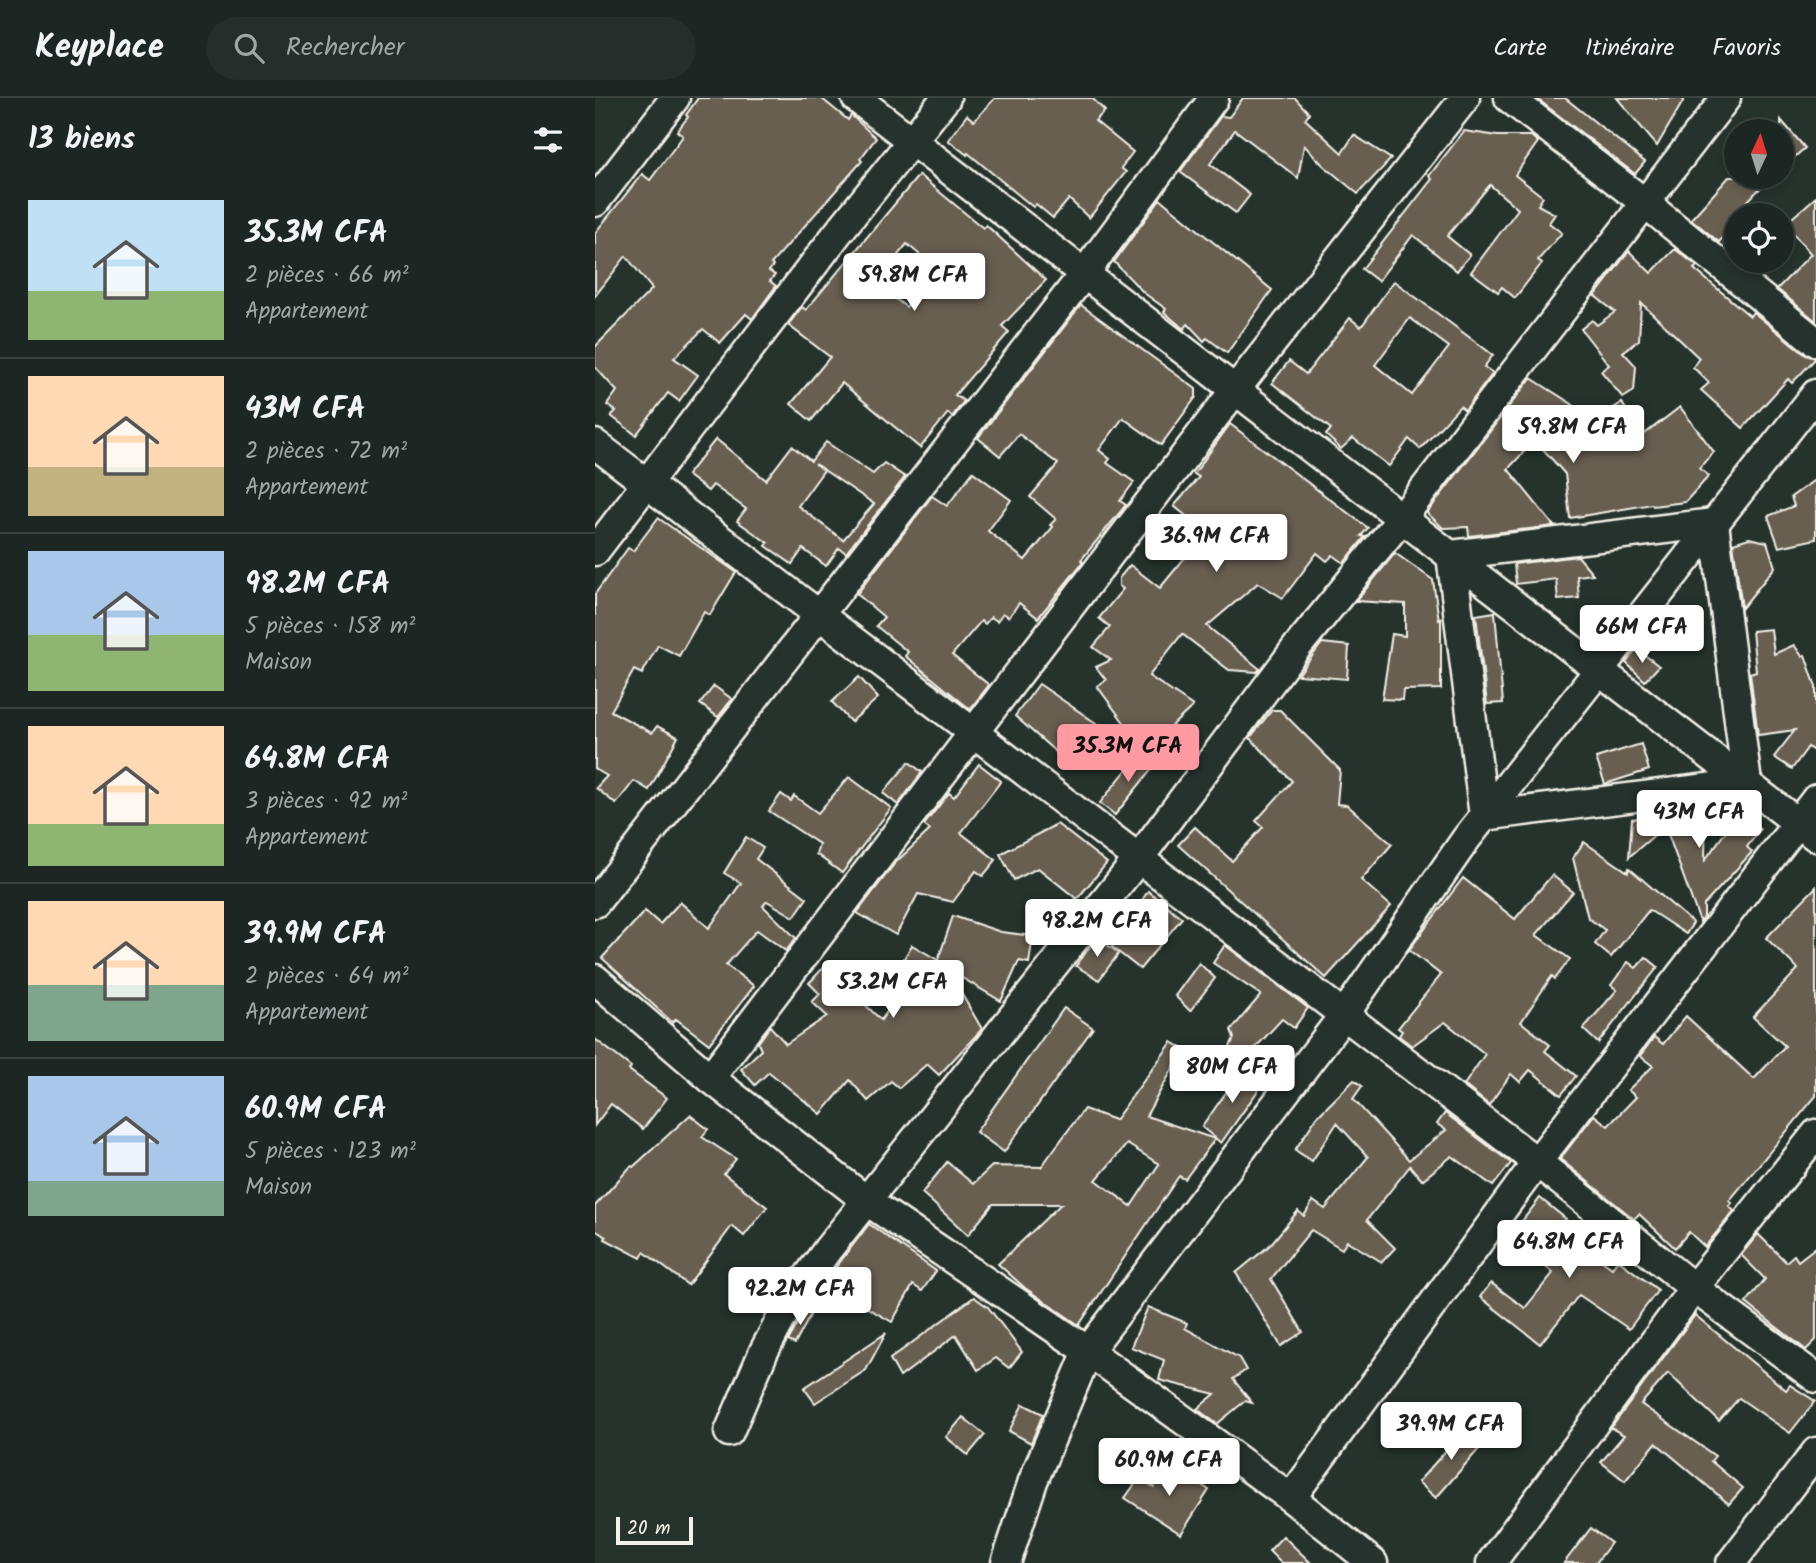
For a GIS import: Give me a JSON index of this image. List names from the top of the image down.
{
  "scale_bar": "20 m",
  "north": "top",
  "page": {
    "header": "Keyplace",
    "search": "Rechercher",
    "nav": ["Carte", "Itinéraire", "Favoris"],
    "heading": "13 biens",
    "list": [
      {
        "name": "35.3M CFA",
        "note": "2 pièces · 66 m² · Appartement"
      },
      {
        "name": "43M CFA",
        "note": "2 pièces · 72 m² · Appartement"
      },
      {
        "name": "98.2M CFA",
        "note": "5 pièces · 158 m² · Maison"
      },
      {
        "name": "64.8M CFA",
        "note": "3 pièces · 92 m² · Appartement"
      },
      {
        "name": "39.9M CFA",
        "note": "2 pièces · 64 m² · Appartement"
      },
      {
        "name": "60.9M CFA",
        "note": "5 pièces · 123 m² · Maison"
      }
    ],
    "price": [
      "59.8M CFA",
      "59.8M CFA",
      "36.9M CFA",
      "66M CFA",
      "35.3M CFA",
      "43M CFA",
      "98.2M CFA",
      "53.2M CFA",
      "80M CFA",
      "64.8M CFA",
      "92.2M CFA",
      "39.9M CFA",
      "60.9M CFA"
    ],
    "scale": "20 m"
  }
}
